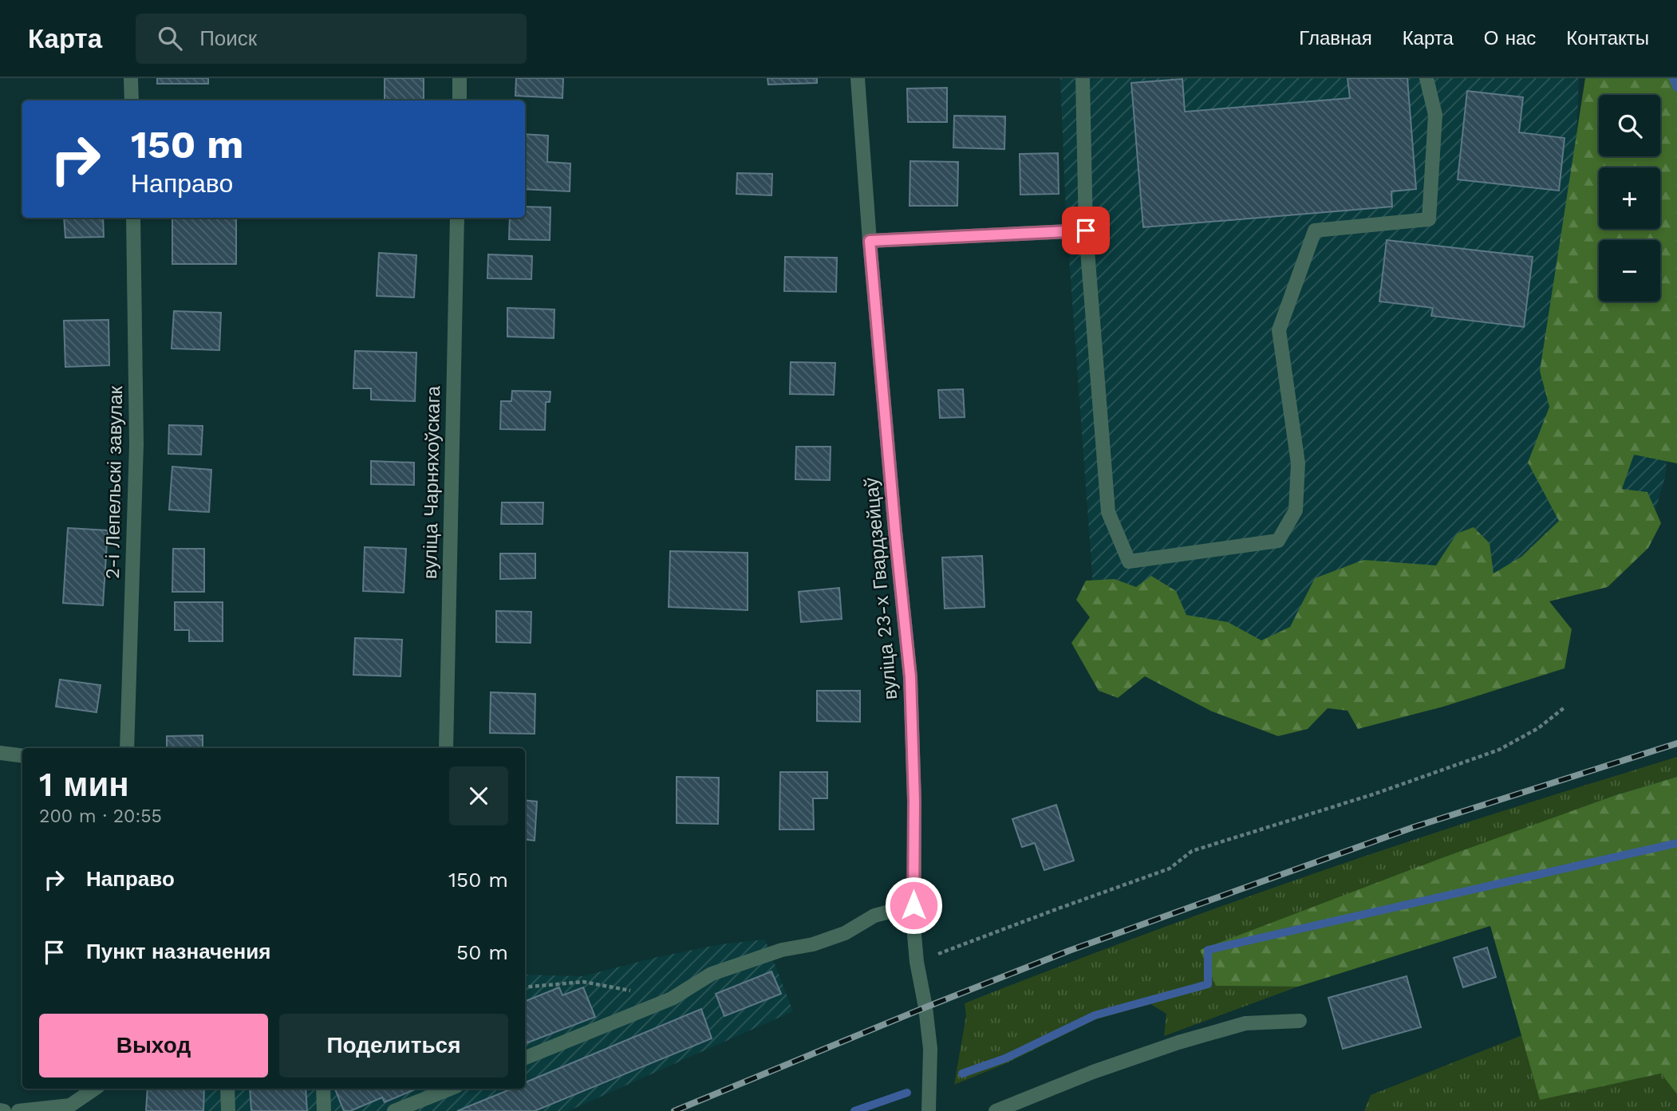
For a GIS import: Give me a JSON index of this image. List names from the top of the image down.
{
  "streets": {
    "street": ["2-і Лепельскі завулак", "вуліца Чарняхоўскага", "вуліца 23-х Гвардзейцаў"]
  },
  "page": {
    "header": "Карта",
    "search": "Поиск",
    "nav": [
      "Главная",
      "Карта",
      "О нас",
      "Контакты"
    ],
    "map_buttons": ["+", "−"],
    "turn": ["150 m", "Направо"],
    "heading": ["1 мин", "200 m · 20:55"],
    "list": [
      {
        "name": "Направо",
        "value": "150 m"
      },
      {
        "name": "Пункт назначения",
        "value": "50 m"
      }
    ],
    "buttons": ["Выход", "Поделиться"]
  }
}
